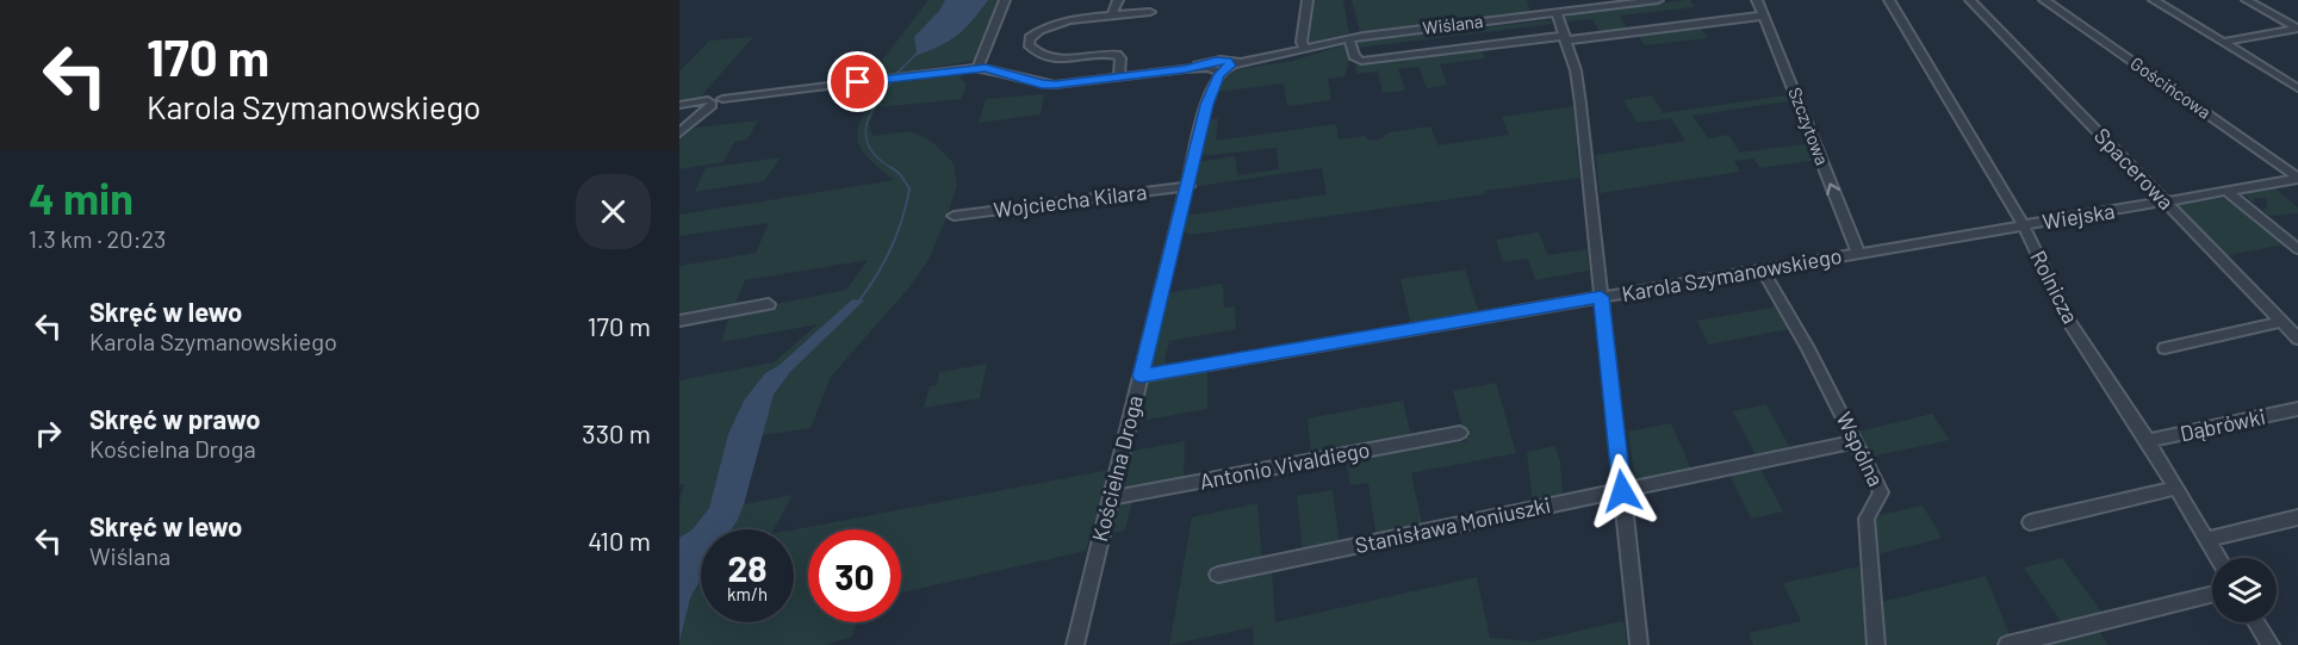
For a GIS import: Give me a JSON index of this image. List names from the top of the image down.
{
  "streets": {
    "street": [
      "Wiślana",
      "Gościńcowa",
      "Szczytowa",
      "Spacerowa",
      "Wojciecha Kilara",
      "Wiejska",
      "Karola Szymanowskiego",
      "Rolnicza",
      "Dąbrówki",
      "Wspólna",
      "Antonio Vivaldiego",
      "Kościelna Droga",
      "Stanisława Moniuszki"
    ]
  },
  "crossings": [
    ["Wiślana", "Kościelna Droga"],
    ["Gościńcowa", "Wiejska"],
    ["Szczytowa", "Wiejska"],
    ["Szczytowa", "Karola Szymanowskiego"],
    ["Spacerowa", "Wiejska"],
    ["Wojciecha Kilara", "Kościelna Droga"],
    ["Wiejska", "Karola Szymanowskiego"],
    ["Wiejska", "Rolnicza"],
    ["Karola Szymanowskiego", "Wspólna"],
    ["Karola Szymanowskiego", "Kościelna Droga"],
    ["Rolnicza", "Dąbrówki"],
    ["Wspólna", "Stanisława Moniuszki"],
    ["Antonio Vivaldiego", "Kościelna Droga"]
  ],
  "one_way": ["Szczytowa"],
  "page": {
    "turn": ["170 m", "Karola Szymanowskiego"],
    "heading": ["4 min", "1.3 km · 20:23"],
    "list": [
      {
        "name": "Skręć w lewo",
        "note": "Karola Szymanowskiego",
        "value": "170 m"
      },
      {
        "name": "Skręć w prawo",
        "note": "Kościelna Droga",
        "value": "330 m"
      },
      {
        "name": "Skręć w lewo",
        "note": "Wiślana",
        "value": "410 m"
      }
    ],
    "speed": "28 km/h",
    "limit": "30"
  }
}
